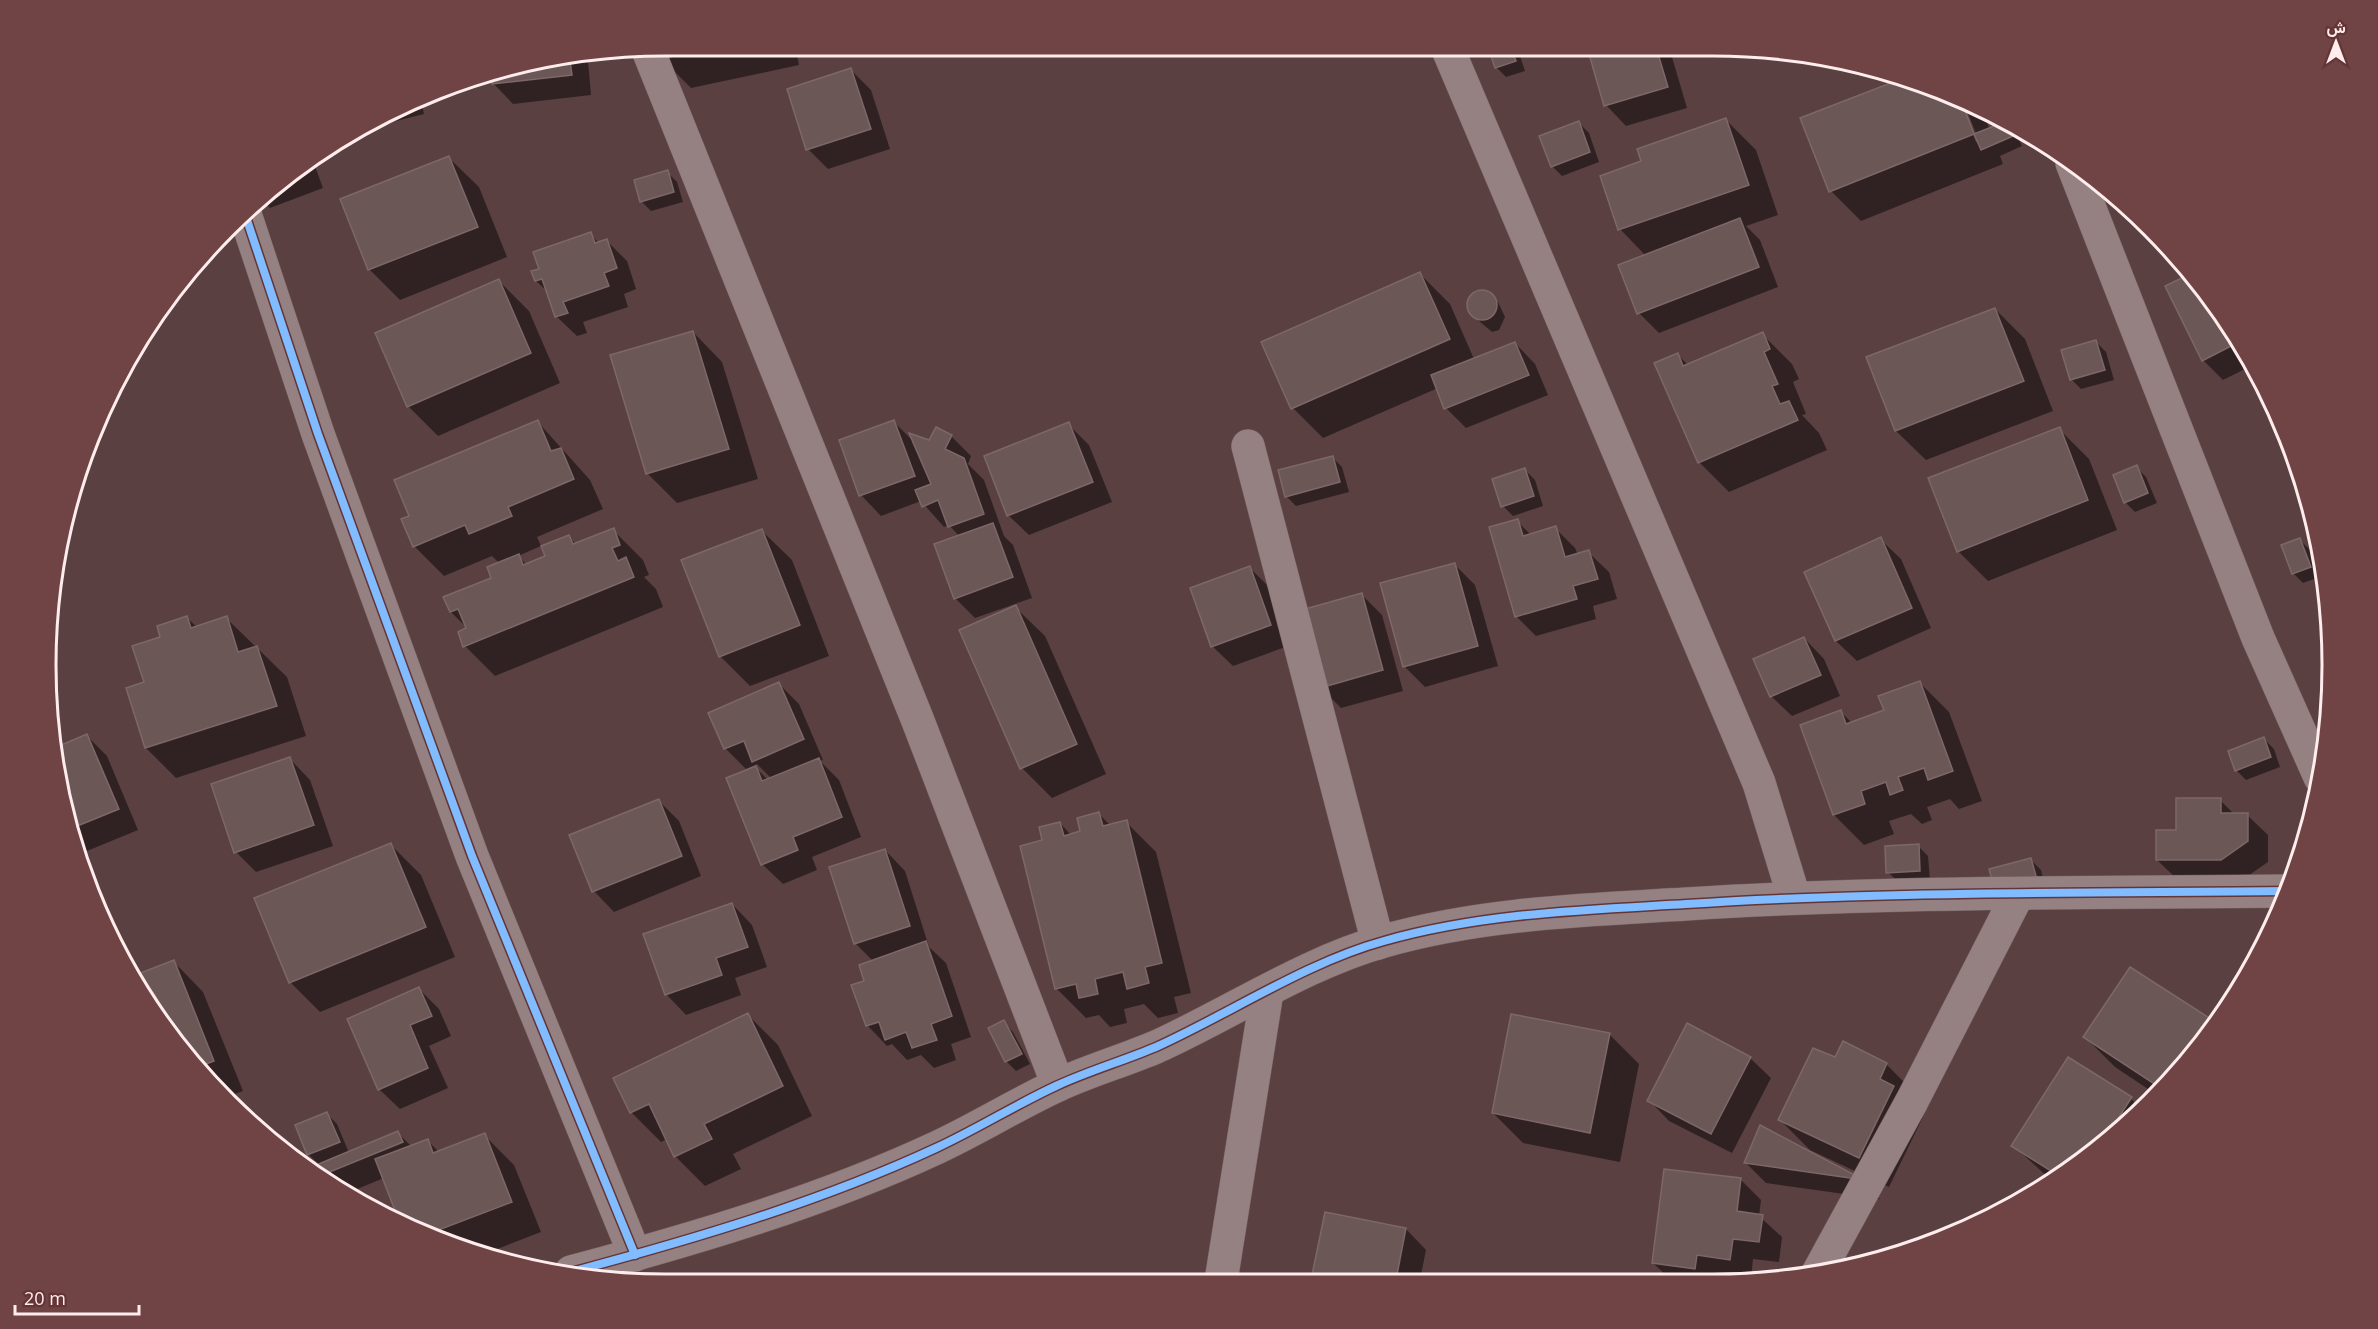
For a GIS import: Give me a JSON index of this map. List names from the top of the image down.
{
  "scale_bar": "20 m",
  "north": "top"
}
